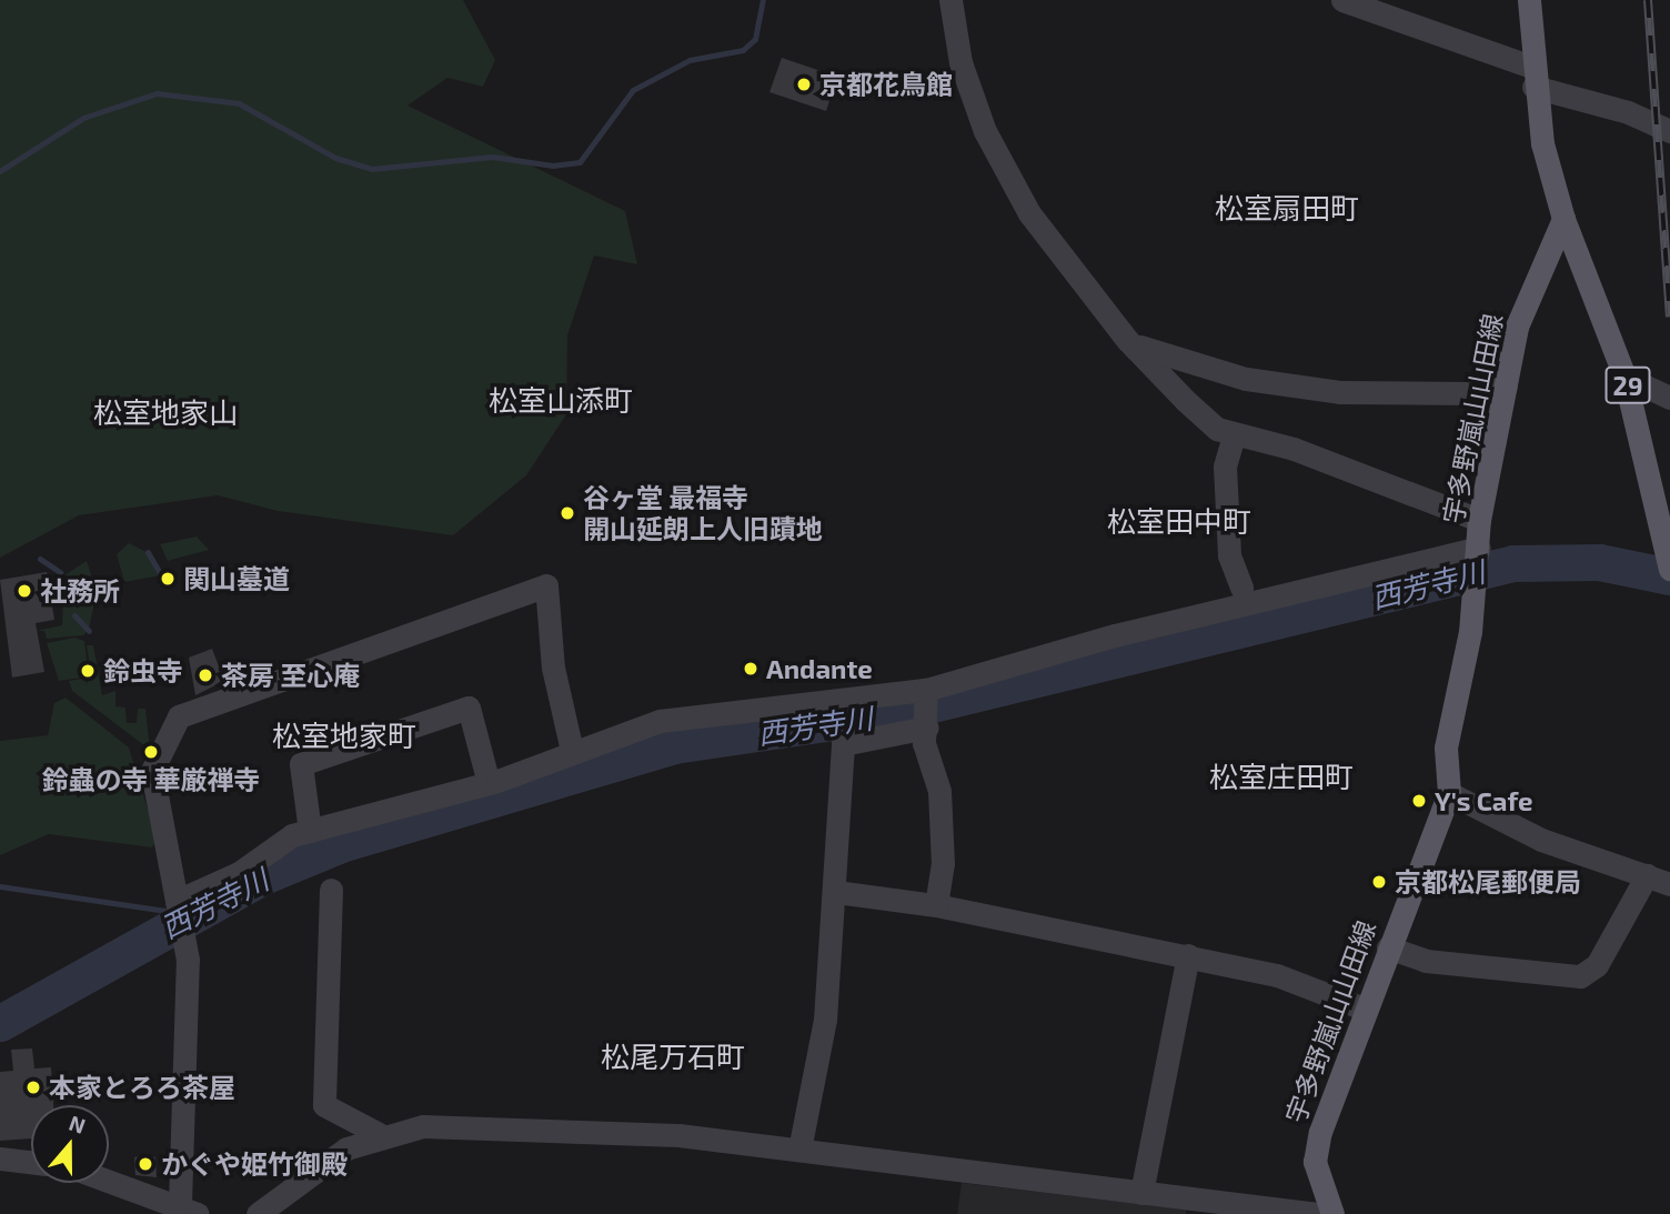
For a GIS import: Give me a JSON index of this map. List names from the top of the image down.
{
  "streets": {
    "main road": ["29", "宇多野嵐山山田線"]
  },
  "crossings": [
    ["29", "宇多野嵐山山田線"]
  ],
  "districts": [
    "松室扇田町",
    "松室山添町",
    "松室地家山",
    "松室田中町",
    "松室地家町",
    "松室庄田町",
    "松尾万石町"
  ],
  "water": ["西芳寺川"],
  "places": [
    "京都花鳥館",
    "谷ヶ堂 最福寺 開山延朗上人旧蹟地",
    "関山墓道",
    "社務所",
    "Andante",
    "鈴虫寺",
    "茶房 至心庵",
    "鈴蟲の寺 華厳禅寺",
    "Y's Cafe",
    "京都松尾郵便局",
    "本家とろろ茶屋",
    "かぐや姫竹御殿"
  ],
  "north": "top"
}
